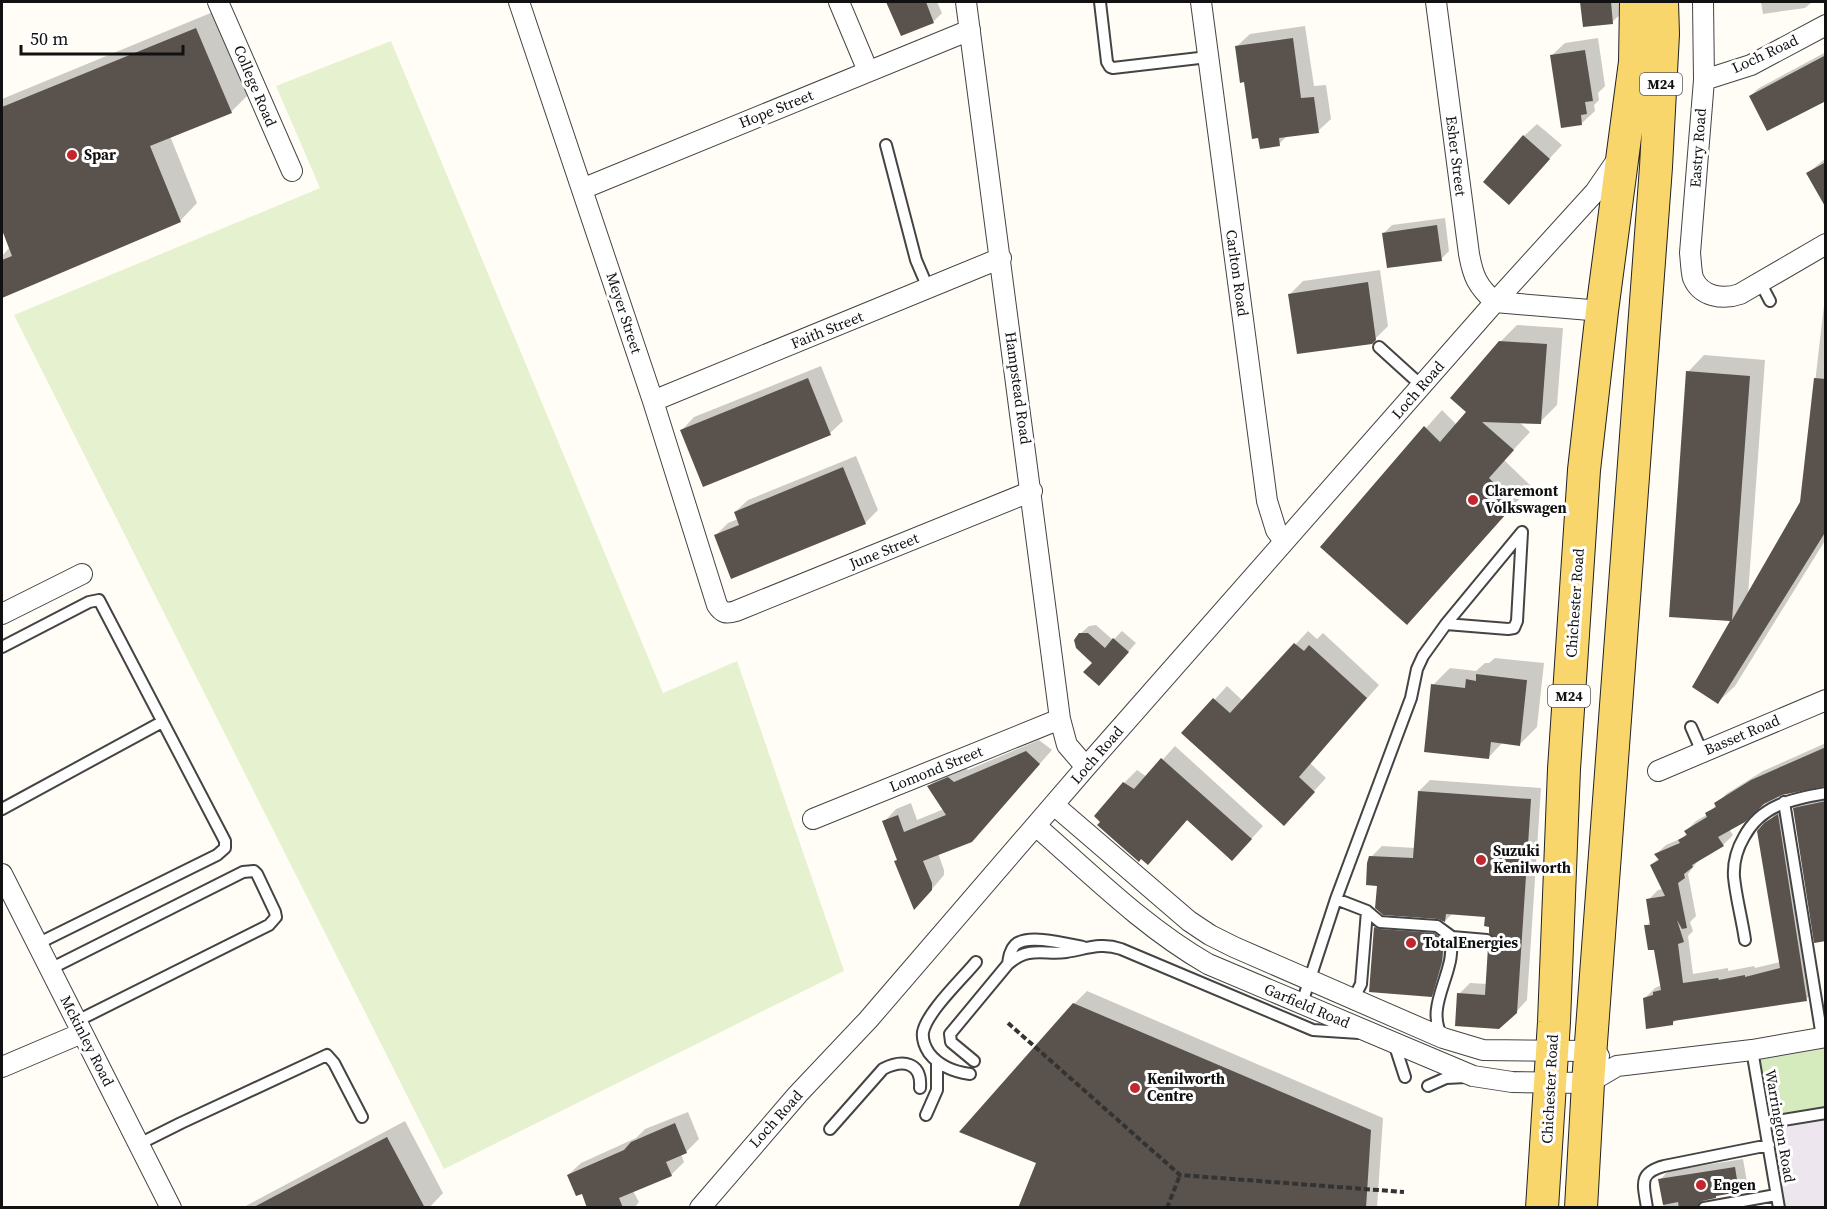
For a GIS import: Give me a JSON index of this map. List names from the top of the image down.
{
  "streets": {
    "main road": ["M24", "Chichester Road"],
    "street": [
      "Loch Road",
      "College Road",
      "Hope Street",
      "Eastry Road",
      "Esher Street",
      "Carlton Road",
      "Meyer Street",
      "Faith Street",
      "Hampstead Road",
      "June Street",
      "Basset Road",
      "Lomond Street",
      "Garfield Road",
      "Mckinley Road"
    ],
    "lane": ["Warrington Road"]
  },
  "crossings": [
    ["Loch Road", "Eastry Road"],
    ["Loch Road", "Esher Street"],
    ["Loch Road", "Carlton Road"],
    ["Loch Road", "Hampstead Road"],
    ["Loch Road", "Chichester Road"],
    ["Loch Road", "Garfield Road"],
    ["M24", "Garfield Road"],
    ["Hope Street", "Meyer Street"],
    ["Hope Street", "Hampstead Road"],
    ["Meyer Street", "Faith Street"],
    ["Meyer Street", "June Street"],
    ["Faith Street", "Hampstead Road"],
    ["Hampstead Road", "June Street"],
    ["Hampstead Road", "Lomond Street"],
    ["Chichester Road", "Garfield Road"],
    ["Garfield Road", "Warrington Road"]
  ],
  "places": [
    "Spar",
    "Claremont Volkswagen",
    "Suzuki Kenilworth",
    "TotalEnergies",
    "Kenilworth Centre",
    "Engen"
  ],
  "scale_bar": "50 m"
}
